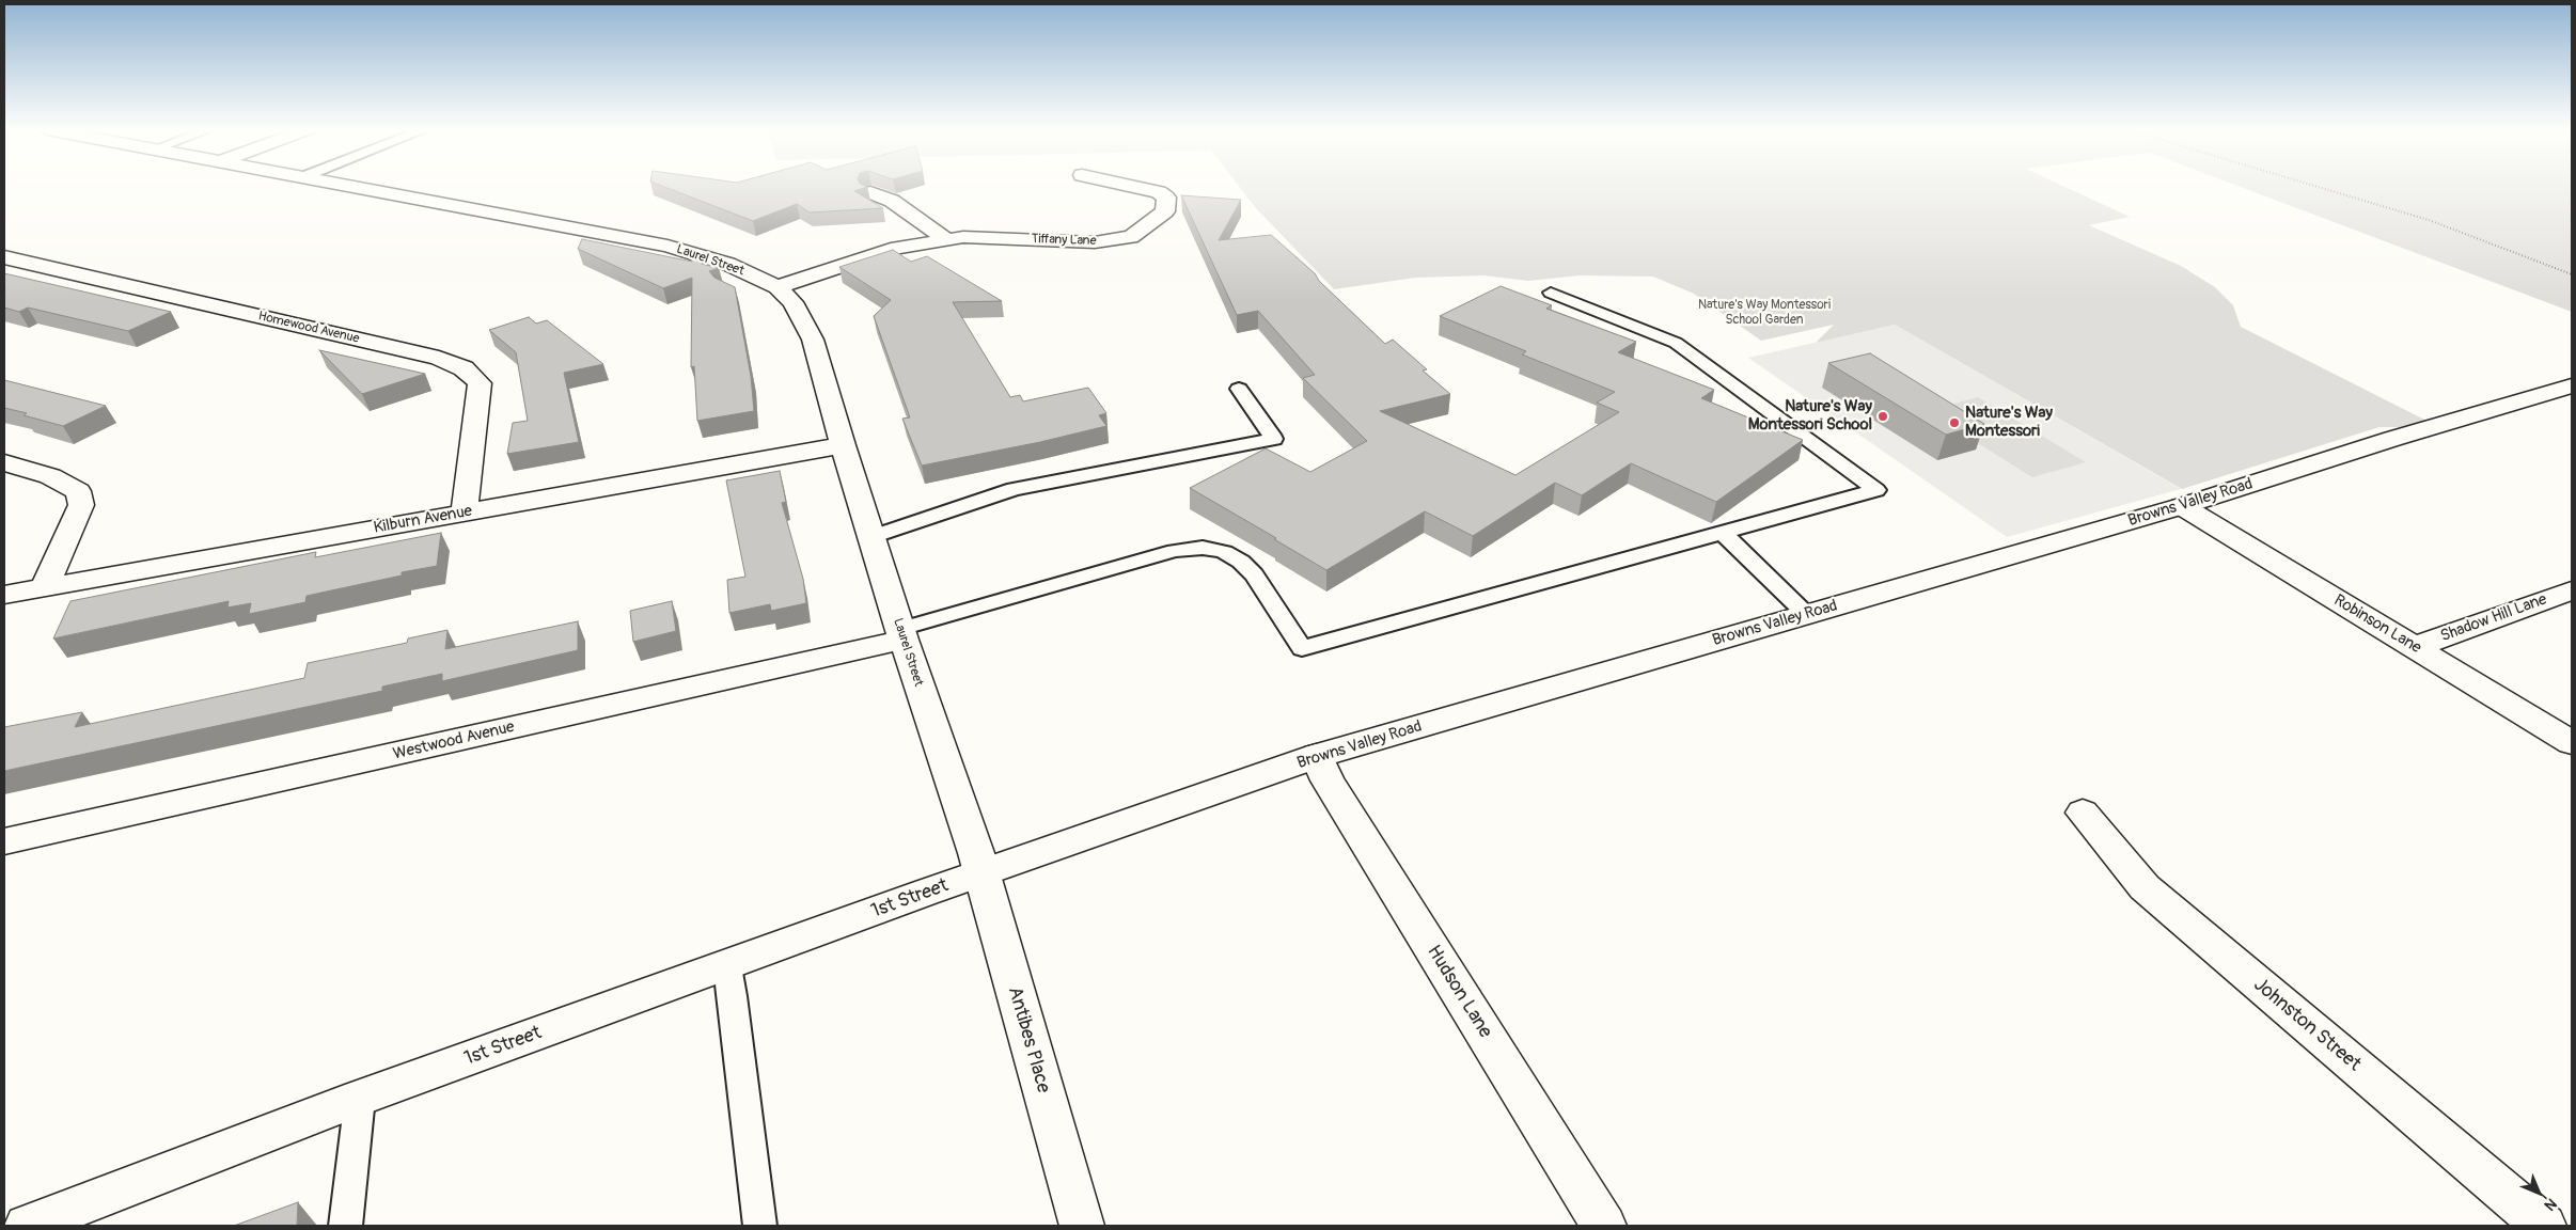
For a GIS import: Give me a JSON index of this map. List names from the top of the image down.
{
  "streets": {
    "street": [
      "Tiffany Lane",
      "Laurel Street",
      "Homewood Avenue",
      "Browns Valley Road",
      "Kilburn Avenue",
      "Shadow Hill Lane",
      "Robinson Lane",
      "Westwood Avenue",
      "1st Street",
      "Hudson Lane",
      "Johnston Street",
      "Antibes Place"
    ]
  },
  "crossings": [
    ["Tiffany Lane", "Laurel Street"],
    ["Laurel Street", "Browns Valley Road"],
    ["Laurel Street", "Kilburn Avenue"],
    ["Laurel Street", "Westwood Avenue"],
    ["Laurel Street", "1st Street"],
    ["Laurel Street", "Antibes Place"],
    ["Homewood Avenue", "Kilburn Avenue"],
    ["Browns Valley Road", "Robinson Lane"],
    ["Browns Valley Road", "1st Street"],
    ["Browns Valley Road", "Hudson Lane"],
    ["Browns Valley Road", "Antibes Place"],
    ["Shadow Hill Lane", "Robinson Lane"],
    ["1st Street", "Antibes Place"]
  ],
  "parks": ["Nature's Way Montessori School Garden"],
  "places": ["Nature's Way Montessori School", "Nature's Way Montessori"],
  "north": "bottom right"
}
